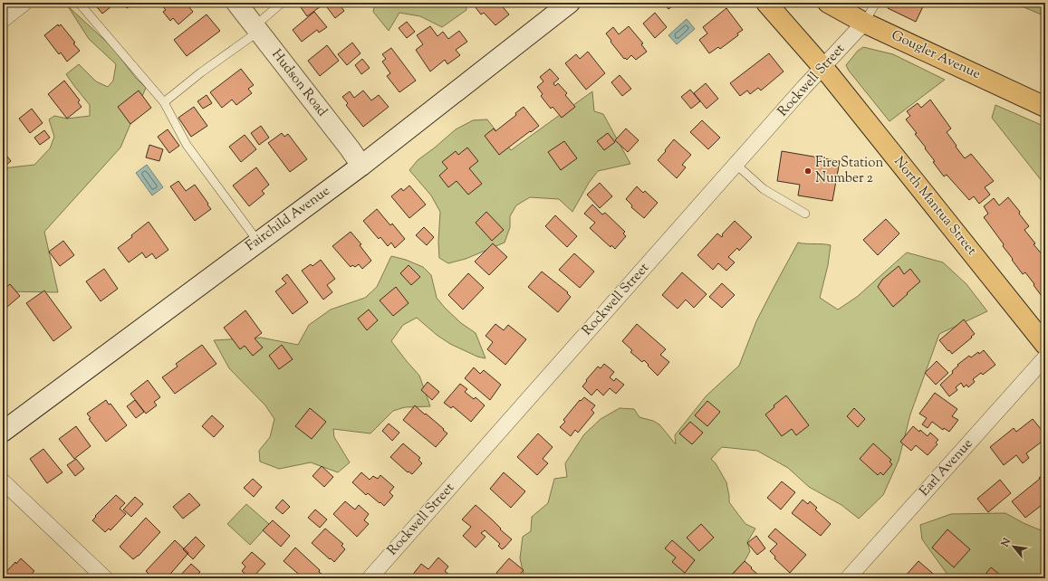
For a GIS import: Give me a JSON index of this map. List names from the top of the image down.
{
  "streets": {
    "main road": [
      "Gougler Avenue",
      "Hudson Road",
      "North Mantua Street",
      "Fairchild Avenue"
    ],
    "street": ["Rockwell Street", "Earl Avenue"]
  },
  "crossings": [
    ["Gougler Avenue", "Rockwell Street"],
    ["Rockwell Street", "North Mantua Street"],
    ["Hudson Road", "Fairchild Avenue"]
  ],
  "places": ["Fire Station Number 2"],
  "north": "top left"
}
